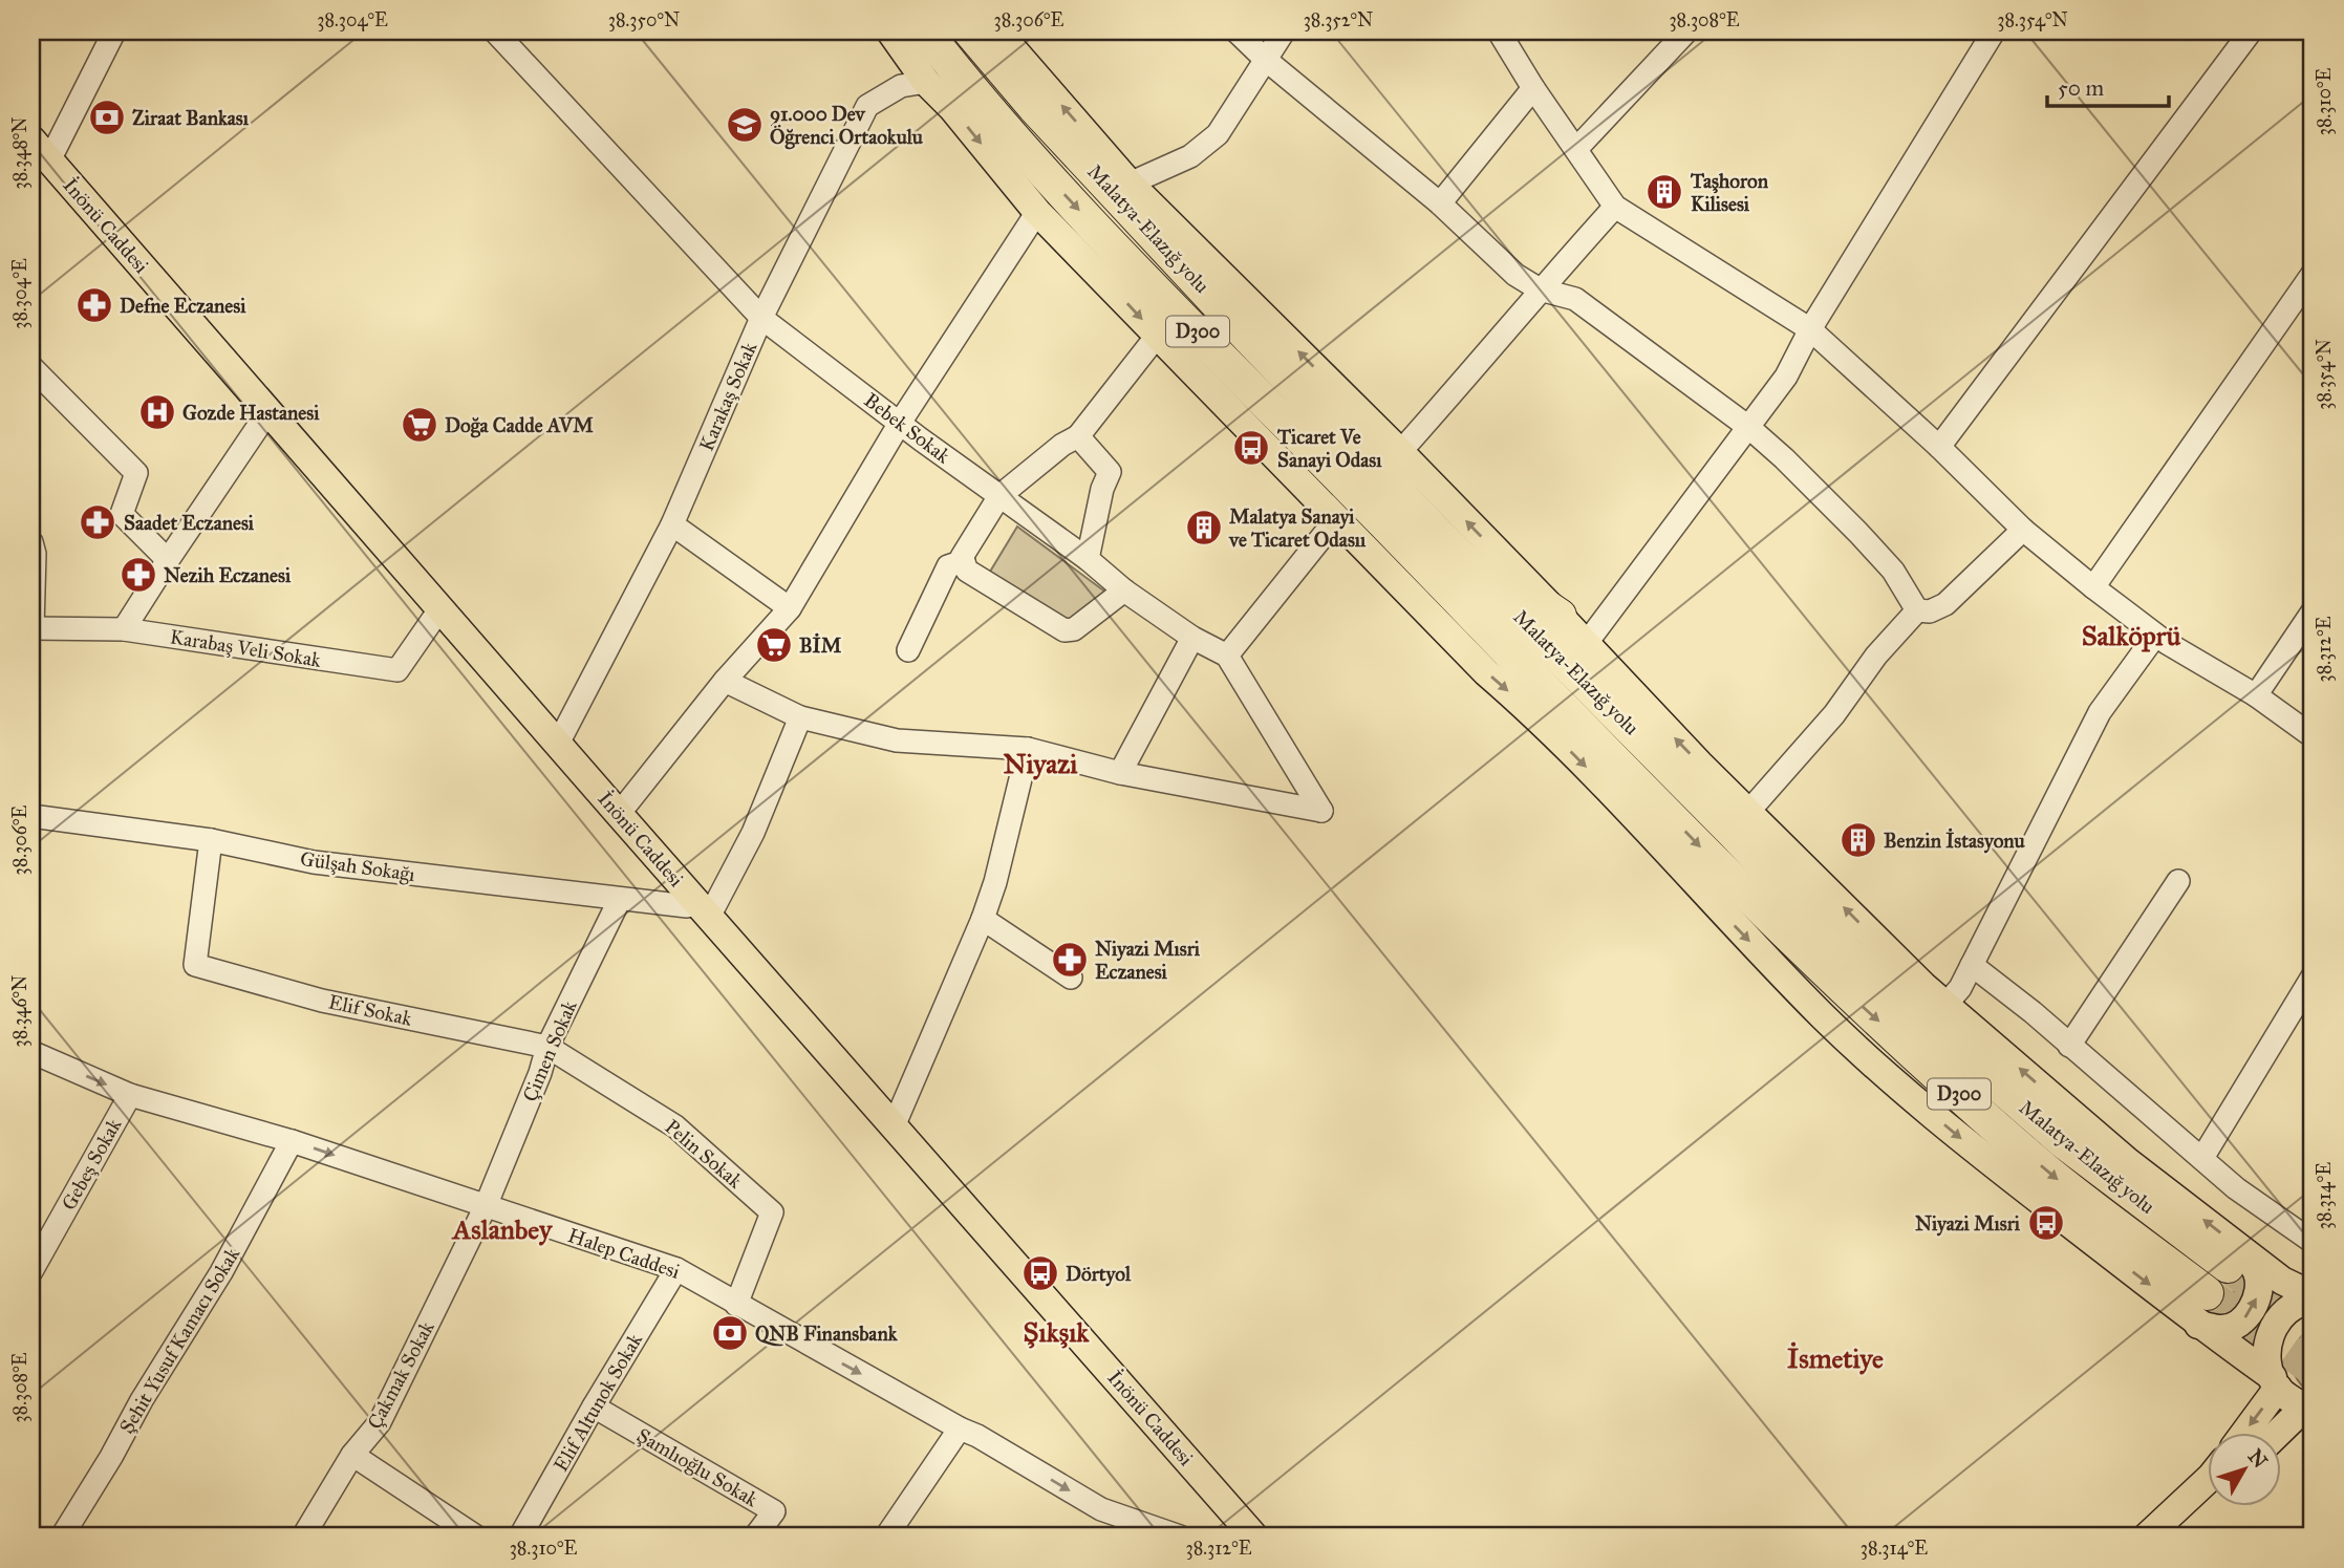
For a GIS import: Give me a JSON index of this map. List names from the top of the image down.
{
  "streets": {
    "highway": ["Malatya-Elazığ yolu", "D300"],
    "main road": ["İnönü Caddesi"],
    "street": [
      "Karakaş Sokak",
      "Bebek Sokak",
      "Karabaş Veli Sokak",
      "Gülşah Sokağı",
      "Elif Sokak",
      "Çimen Sokak",
      "Pelin Sokak",
      "Gebeş Sokak",
      "Halep Caddesi",
      "Şehit Yusuf Kamacı Sokak",
      "Çakmak Sokak",
      "Elif Altunok Sokak",
      "Şamlıoğlu Sokak"
    ]
  },
  "crossings": [
    ["İnönü Caddesi", "Karakaş Sokak"],
    ["İnönü Caddesi", "Karabaş Veli Sokak"],
    ["İnönü Caddesi", "Gülşah Sokağı"],
    ["Karakaş Sokak", "Bebek Sokak"],
    ["Gülşah Sokağı", "Elif Sokak"],
    ["Gülşah Sokağı", "Çimen Sokak"],
    ["Elif Sokak", "Çimen Sokak"],
    ["Elif Sokak", "Pelin Sokak"],
    ["Çimen Sokak", "Pelin Sokak"],
    ["Çimen Sokak", "Halep Caddesi"],
    ["Çimen Sokak", "Çakmak Sokak"],
    ["Pelin Sokak", "Halep Caddesi"],
    ["Gebeş Sokak", "Halep Caddesi"],
    ["Halep Caddesi", "Şehit Yusuf Kamacı Sokak"],
    ["Halep Caddesi", "Çakmak Sokak"],
    ["Halep Caddesi", "Elif Altunok Sokak"],
    ["Elif Altunok Sokak", "Şamlıoğlu Sokak"]
  ],
  "one_way": ["Halep Caddesi"],
  "districts": [
    "Salköprü",
    "Niyazi",
    "Aslanbey",
    "Şıkşık",
    "İsmetiye"
  ],
  "places": {
    "bank": ["Ziraat Bankası", "QNB Finansbank"],
    "school or university": ["91.000 Dev Öğrenci Ortaokulu"],
    "building": ["Taşhoron Kilisesi", "Malatya Sanayi ve Ticaret Odasıı", "Benzin İstasyonu"],
    "pharmacy": [
      "Defne Eczanesi",
      "Saadet Eczanesi",
      "Nezih Eczanesi",
      "Niyazi Mısri Eczanesi"
    ],
    "hospital": ["Gozde Hastanesi"],
    "supermarket": ["Doğa Cadde AVM", "BİM"],
    "bus stop": ["Ticaret Ve Sanayi Odası", "Niyazi Mısri", "Dörtyol"]
  },
  "scale_bar": "50 m",
  "north": "top right",
  "coordinates": [
    "38.304°E",
    "38.350°N",
    "38.306°E",
    "38.352°N",
    "38.308°E",
    "38.354°N",
    "38.310°E",
    "38.348°N",
    "38.312°E",
    "38.346°N",
    "38.314°E"
  ]
}
